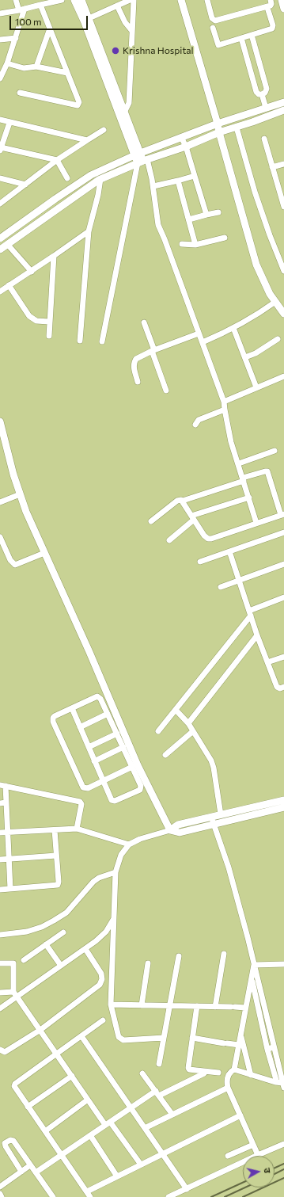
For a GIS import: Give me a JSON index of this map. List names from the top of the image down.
{
  "places": ["Krishna Hospital"],
  "scale_bar": "100 m",
  "north": "right"
}
